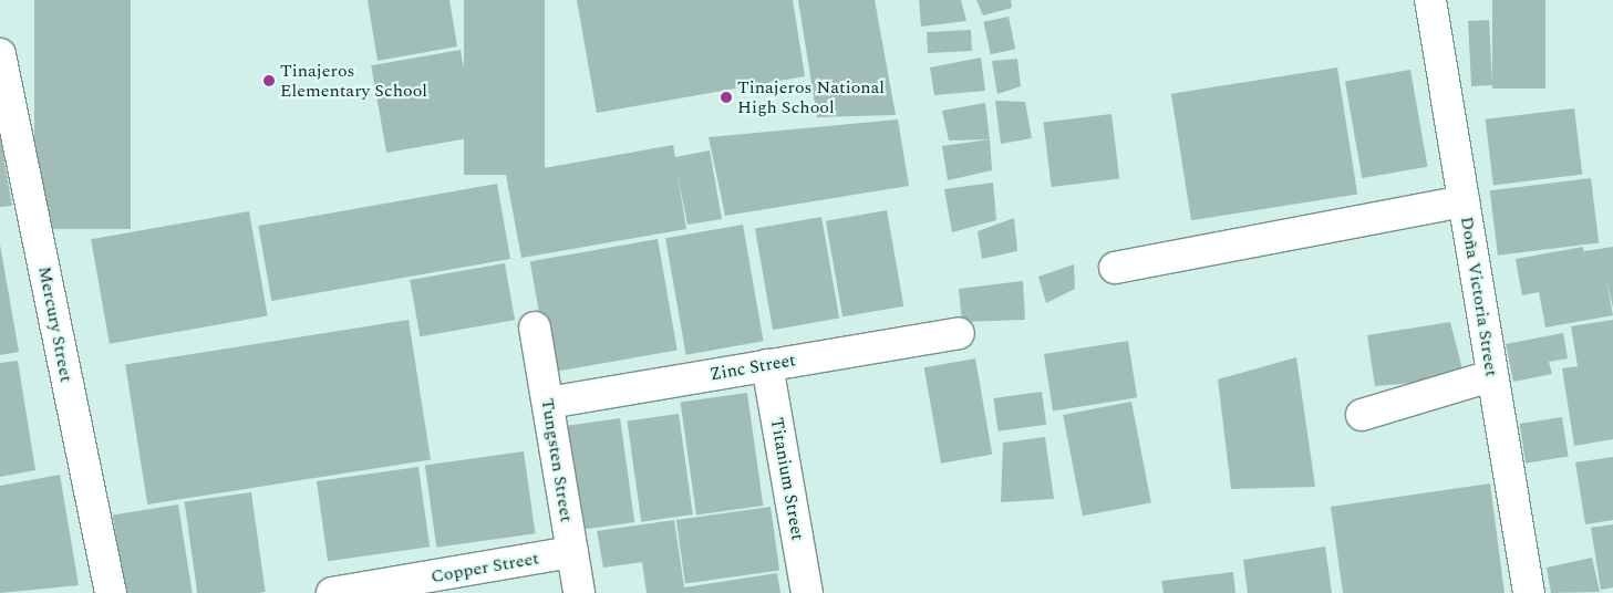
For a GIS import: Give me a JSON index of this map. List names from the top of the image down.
{
  "streets": {
    "street": [
      "Doña Victoria Street",
      "Mercury Street",
      "Zinc Street",
      "Tungsten Street",
      "Titanium Street",
      "Copper Street"
    ]
  },
  "crossings": [
    ["Zinc Street", "Tungsten Street"],
    ["Zinc Street", "Titanium Street"],
    ["Tungsten Street", "Copper Street"]
  ],
  "places": ["Tinajeros Elementary School", "Tinajeros National High School"]
}
